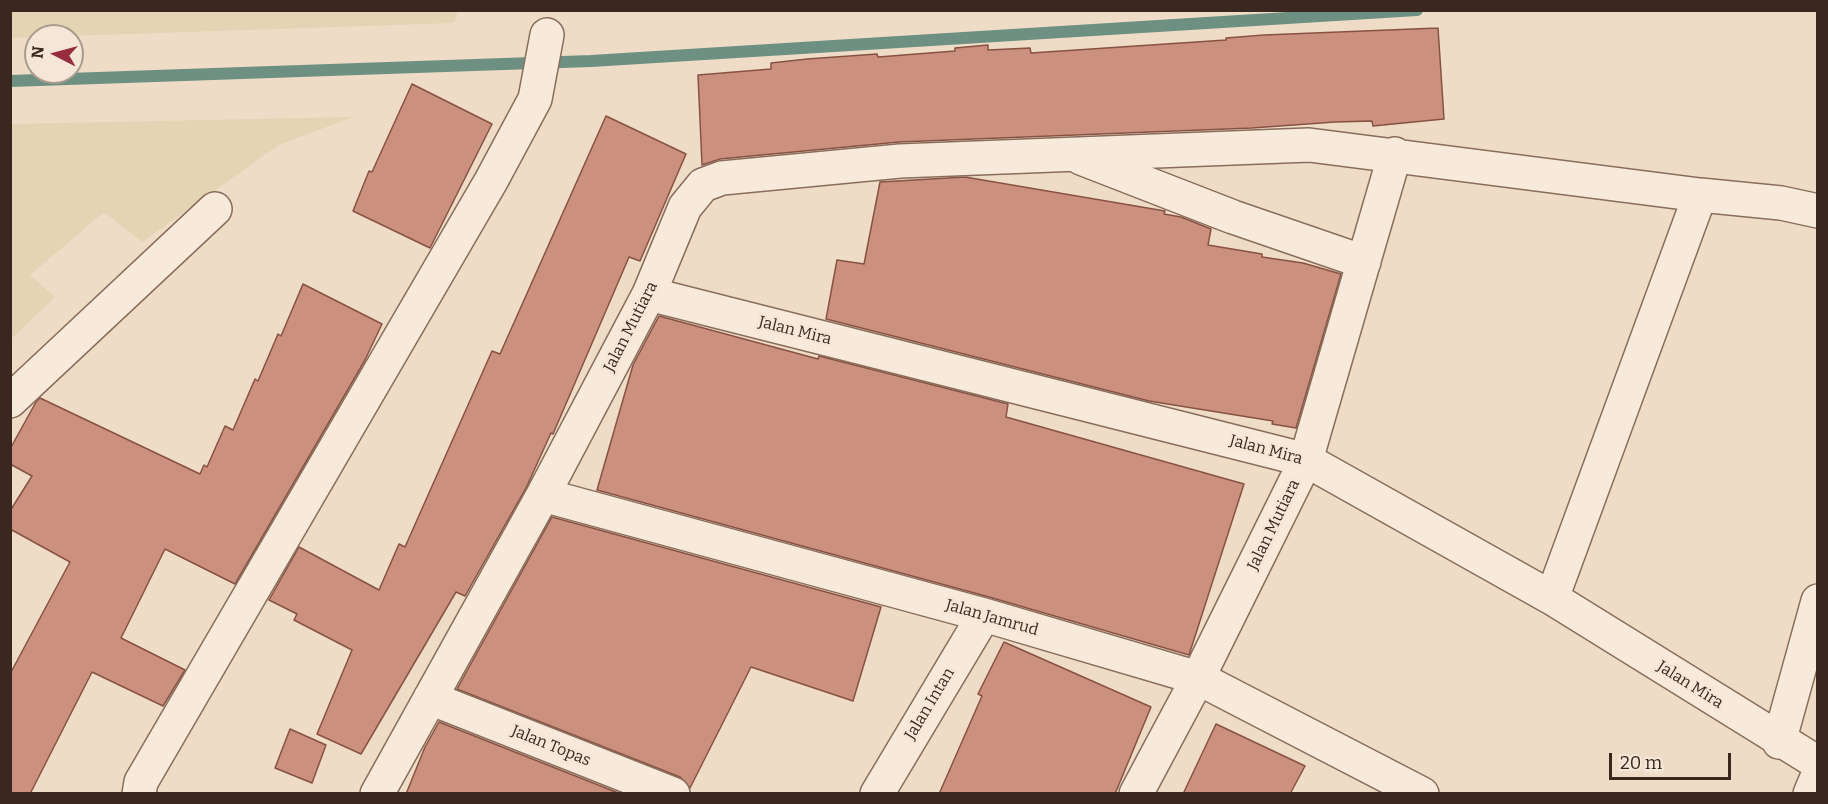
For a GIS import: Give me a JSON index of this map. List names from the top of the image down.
{
  "streets": {
    "street": [
      "Jalan Mutiara",
      "Jalan Mira",
      "Jalan Jamrud",
      "Jalan Intan",
      "Jalan Topas"
    ]
  },
  "crossings": [
    ["Jalan Mutiara", "Jalan Mira"],
    ["Jalan Mutiara", "Jalan Jamrud"],
    ["Jalan Mutiara", "Jalan Topas"],
    ["Jalan Jamrud", "Jalan Intan"]
  ],
  "scale_bar": "20 m",
  "north": "left"
}
